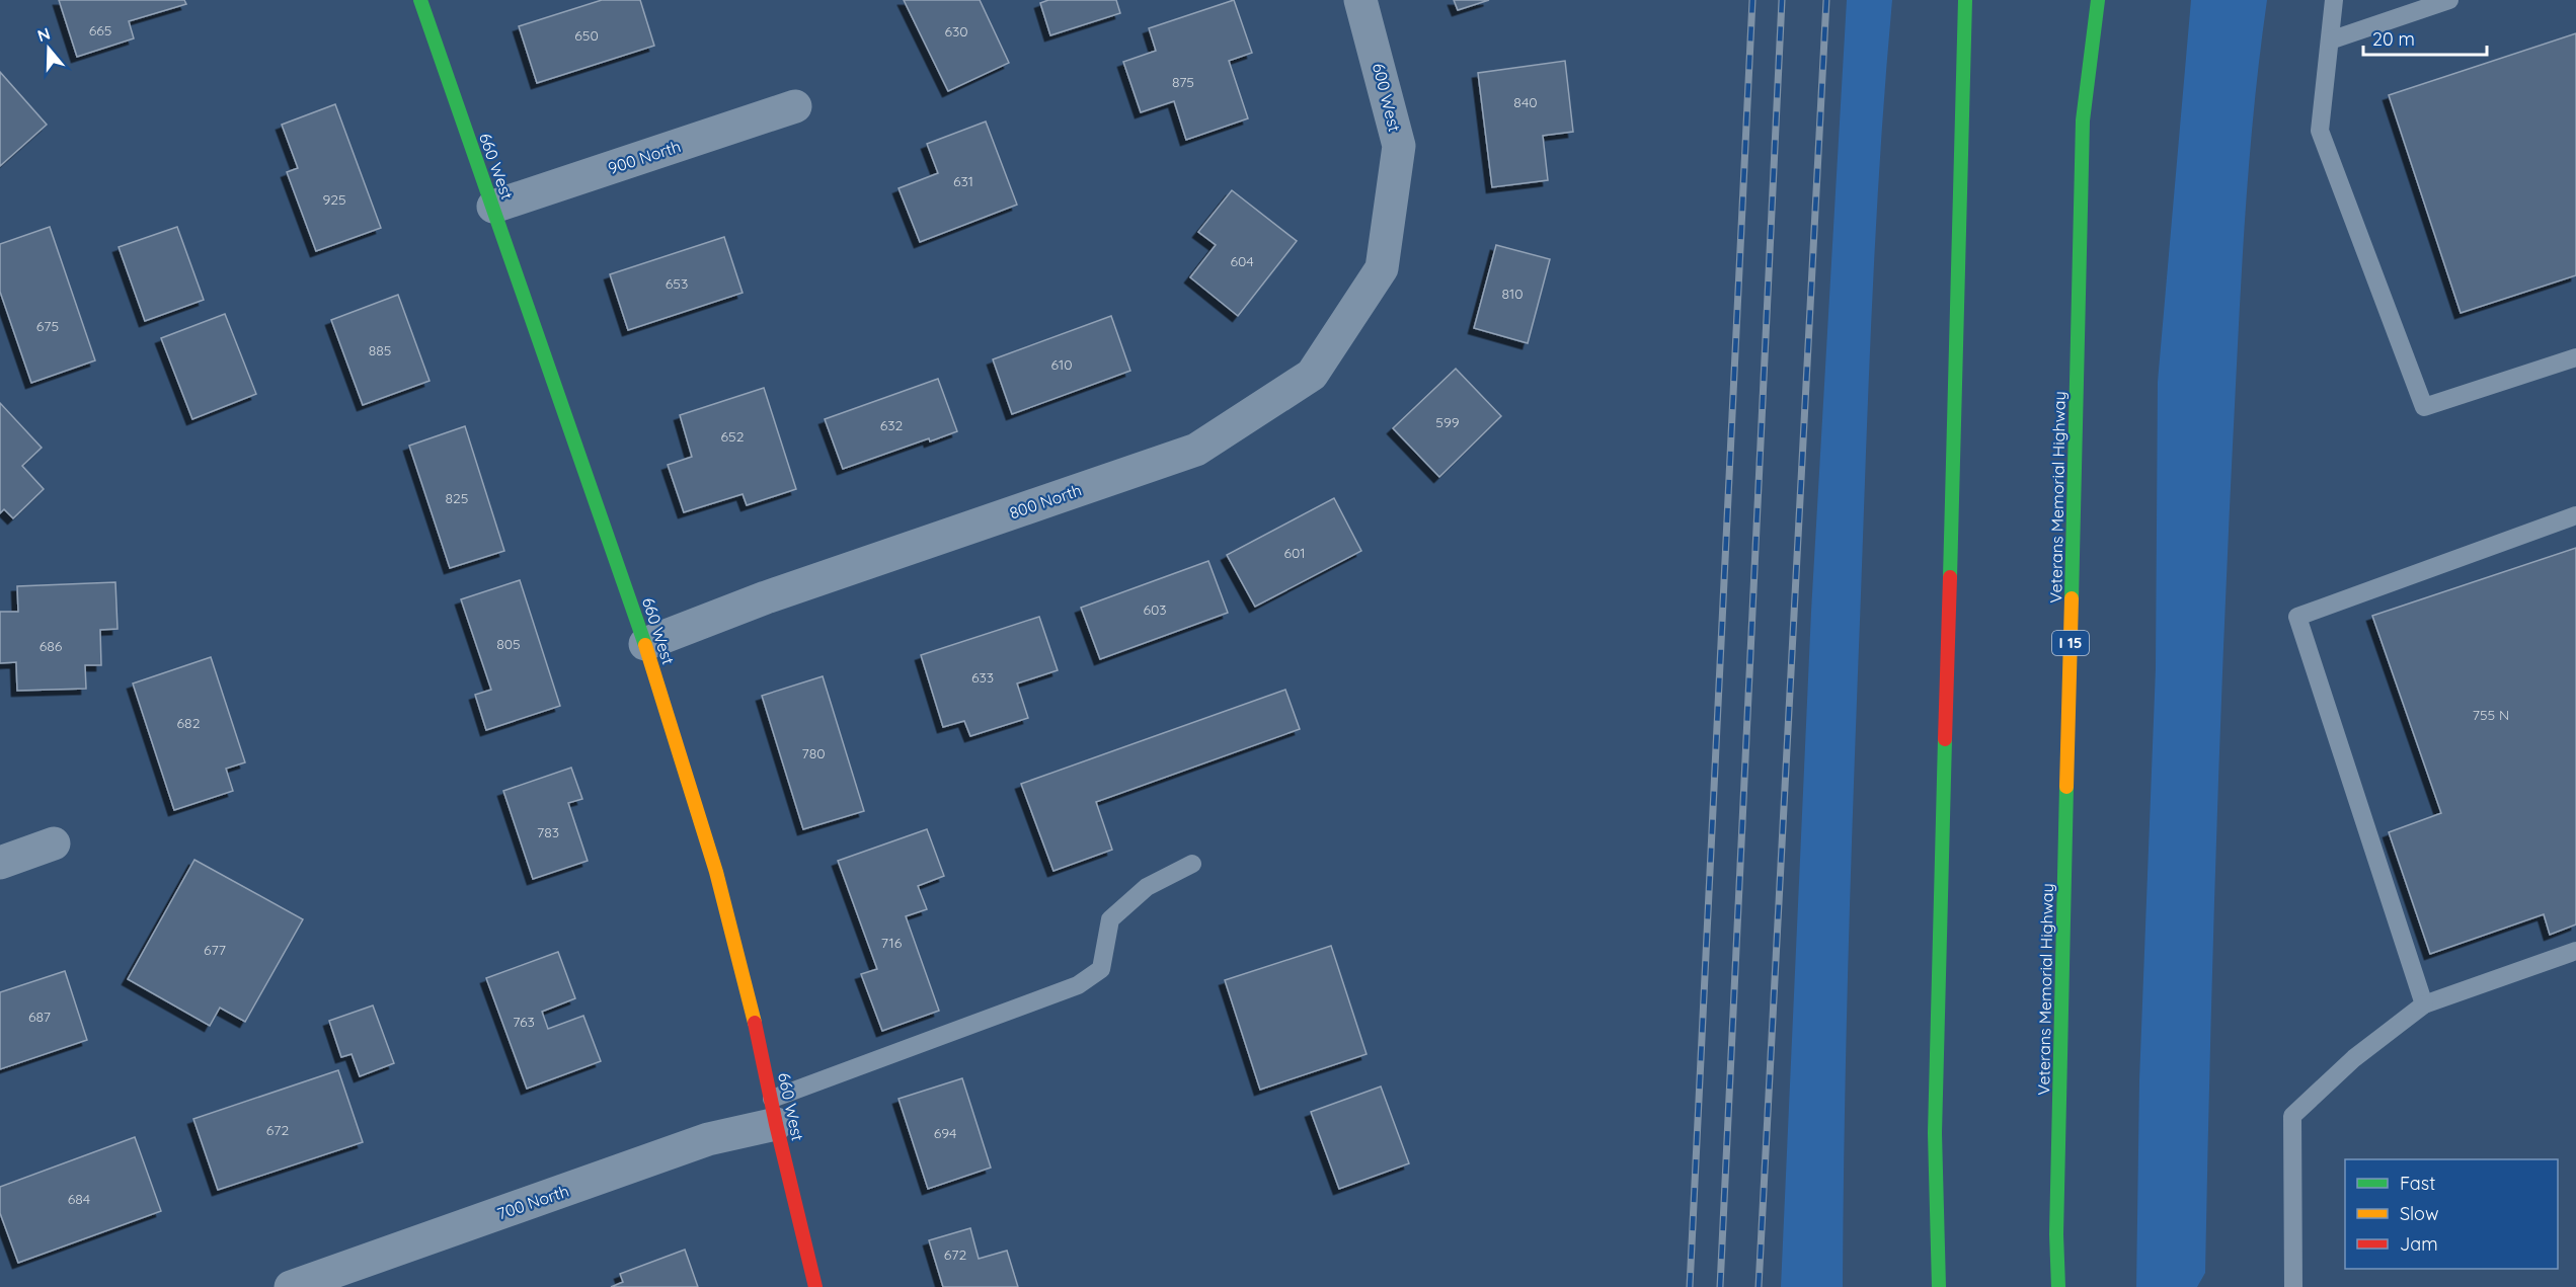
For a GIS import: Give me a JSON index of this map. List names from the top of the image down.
{
  "streets": {
    "main road": ["660 West", "Veterans Memorial Highway", "I 15"],
    "street": [
      "600 West",
      "900 North",
      "800 North",
      "700 North"
    ]
  },
  "crossings": [
    ["600 West", "800 North"],
    ["900 North", "660 West"],
    ["660 West", "800 North"],
    ["660 West", "700 North"]
  ],
  "house_numbers": [
    "665",
    "630",
    "650",
    "875",
    "840",
    "631",
    "925",
    "604",
    "653",
    "810",
    "675",
    "885",
    "610",
    "599",
    "632",
    "652",
    "825",
    "601",
    "603",
    "805",
    "686",
    "633",
    "755 N",
    "682",
    "780",
    "783",
    "716",
    "677",
    "687",
    "763",
    "672",
    "694",
    "684",
    "672"
  ],
  "legend": ["Fast", "Slow", "Jam"],
  "scale_bar": "20 m",
  "north": "top"
}
